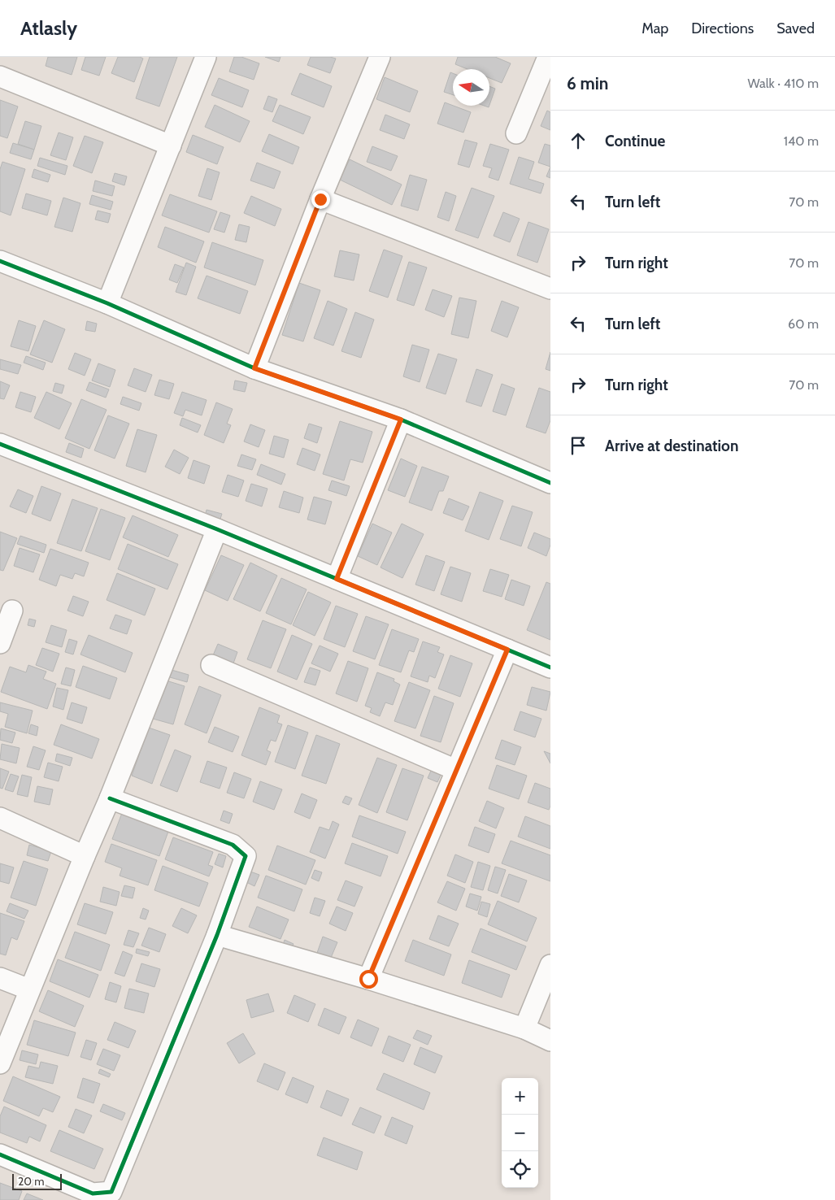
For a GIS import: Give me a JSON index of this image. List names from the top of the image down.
{
  "scale_bar": "20 m",
  "north": "left",
  "page": {
    "header": "Atlasly",
    "nav": ["Map", "Directions", "Saved"],
    "heading": ["6 min", "Walk · 410 m"],
    "list": [
      ["Continue", "140 m"],
      ["Turn left", "70 m"],
      ["Turn right", "70 m"],
      ["Turn left", "60 m"],
      ["Turn right", "70 m"],
      "Arrive at destination"
    ],
    "map_buttons": ["+", "−"],
    "scale": "20 m"
  }
}
